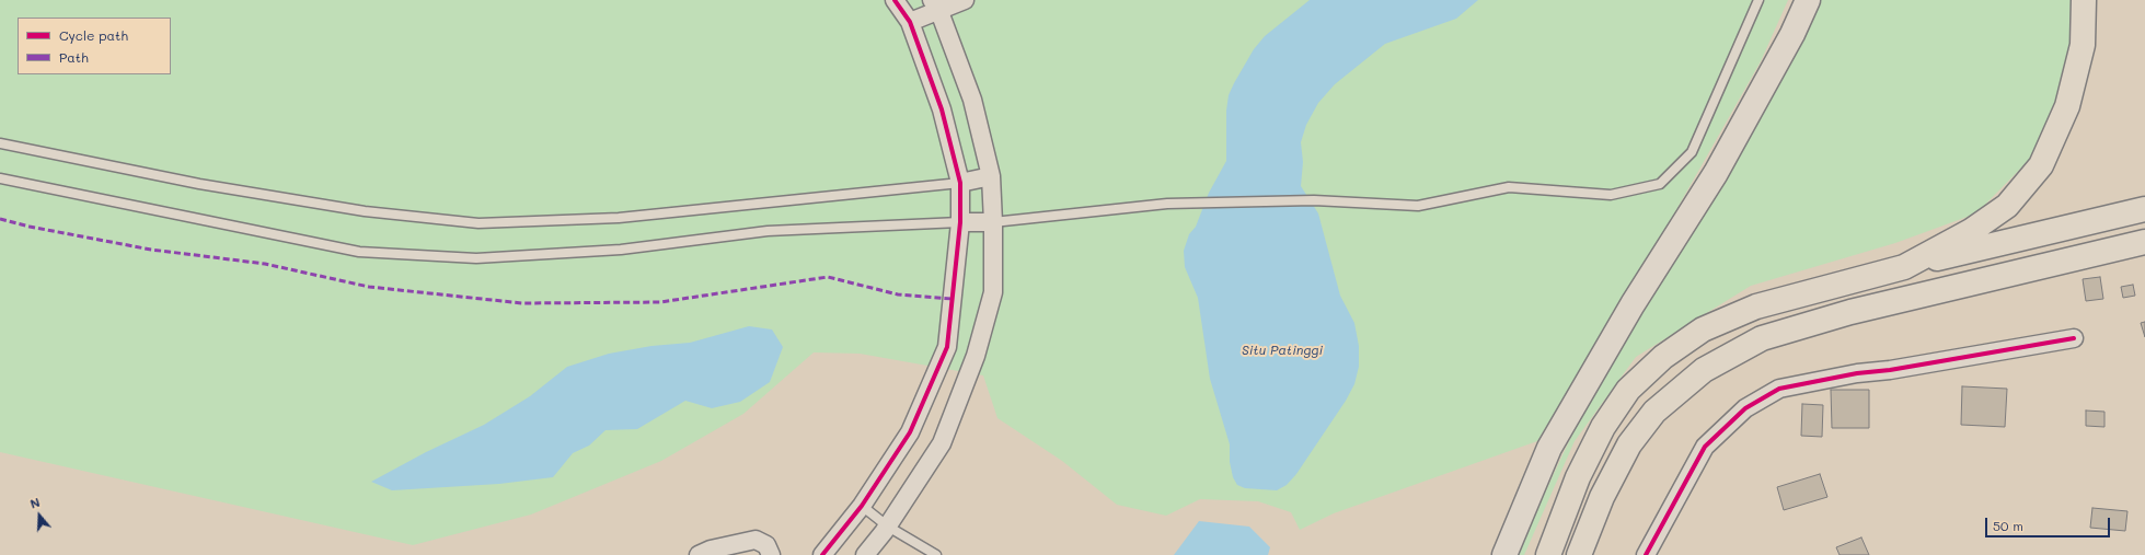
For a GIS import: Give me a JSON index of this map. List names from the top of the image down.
{
  "water": ["Situ Patinggi"],
  "legend": ["Cycle path", "Path"],
  "scale_bar": "50 m",
  "north": "top"
}
